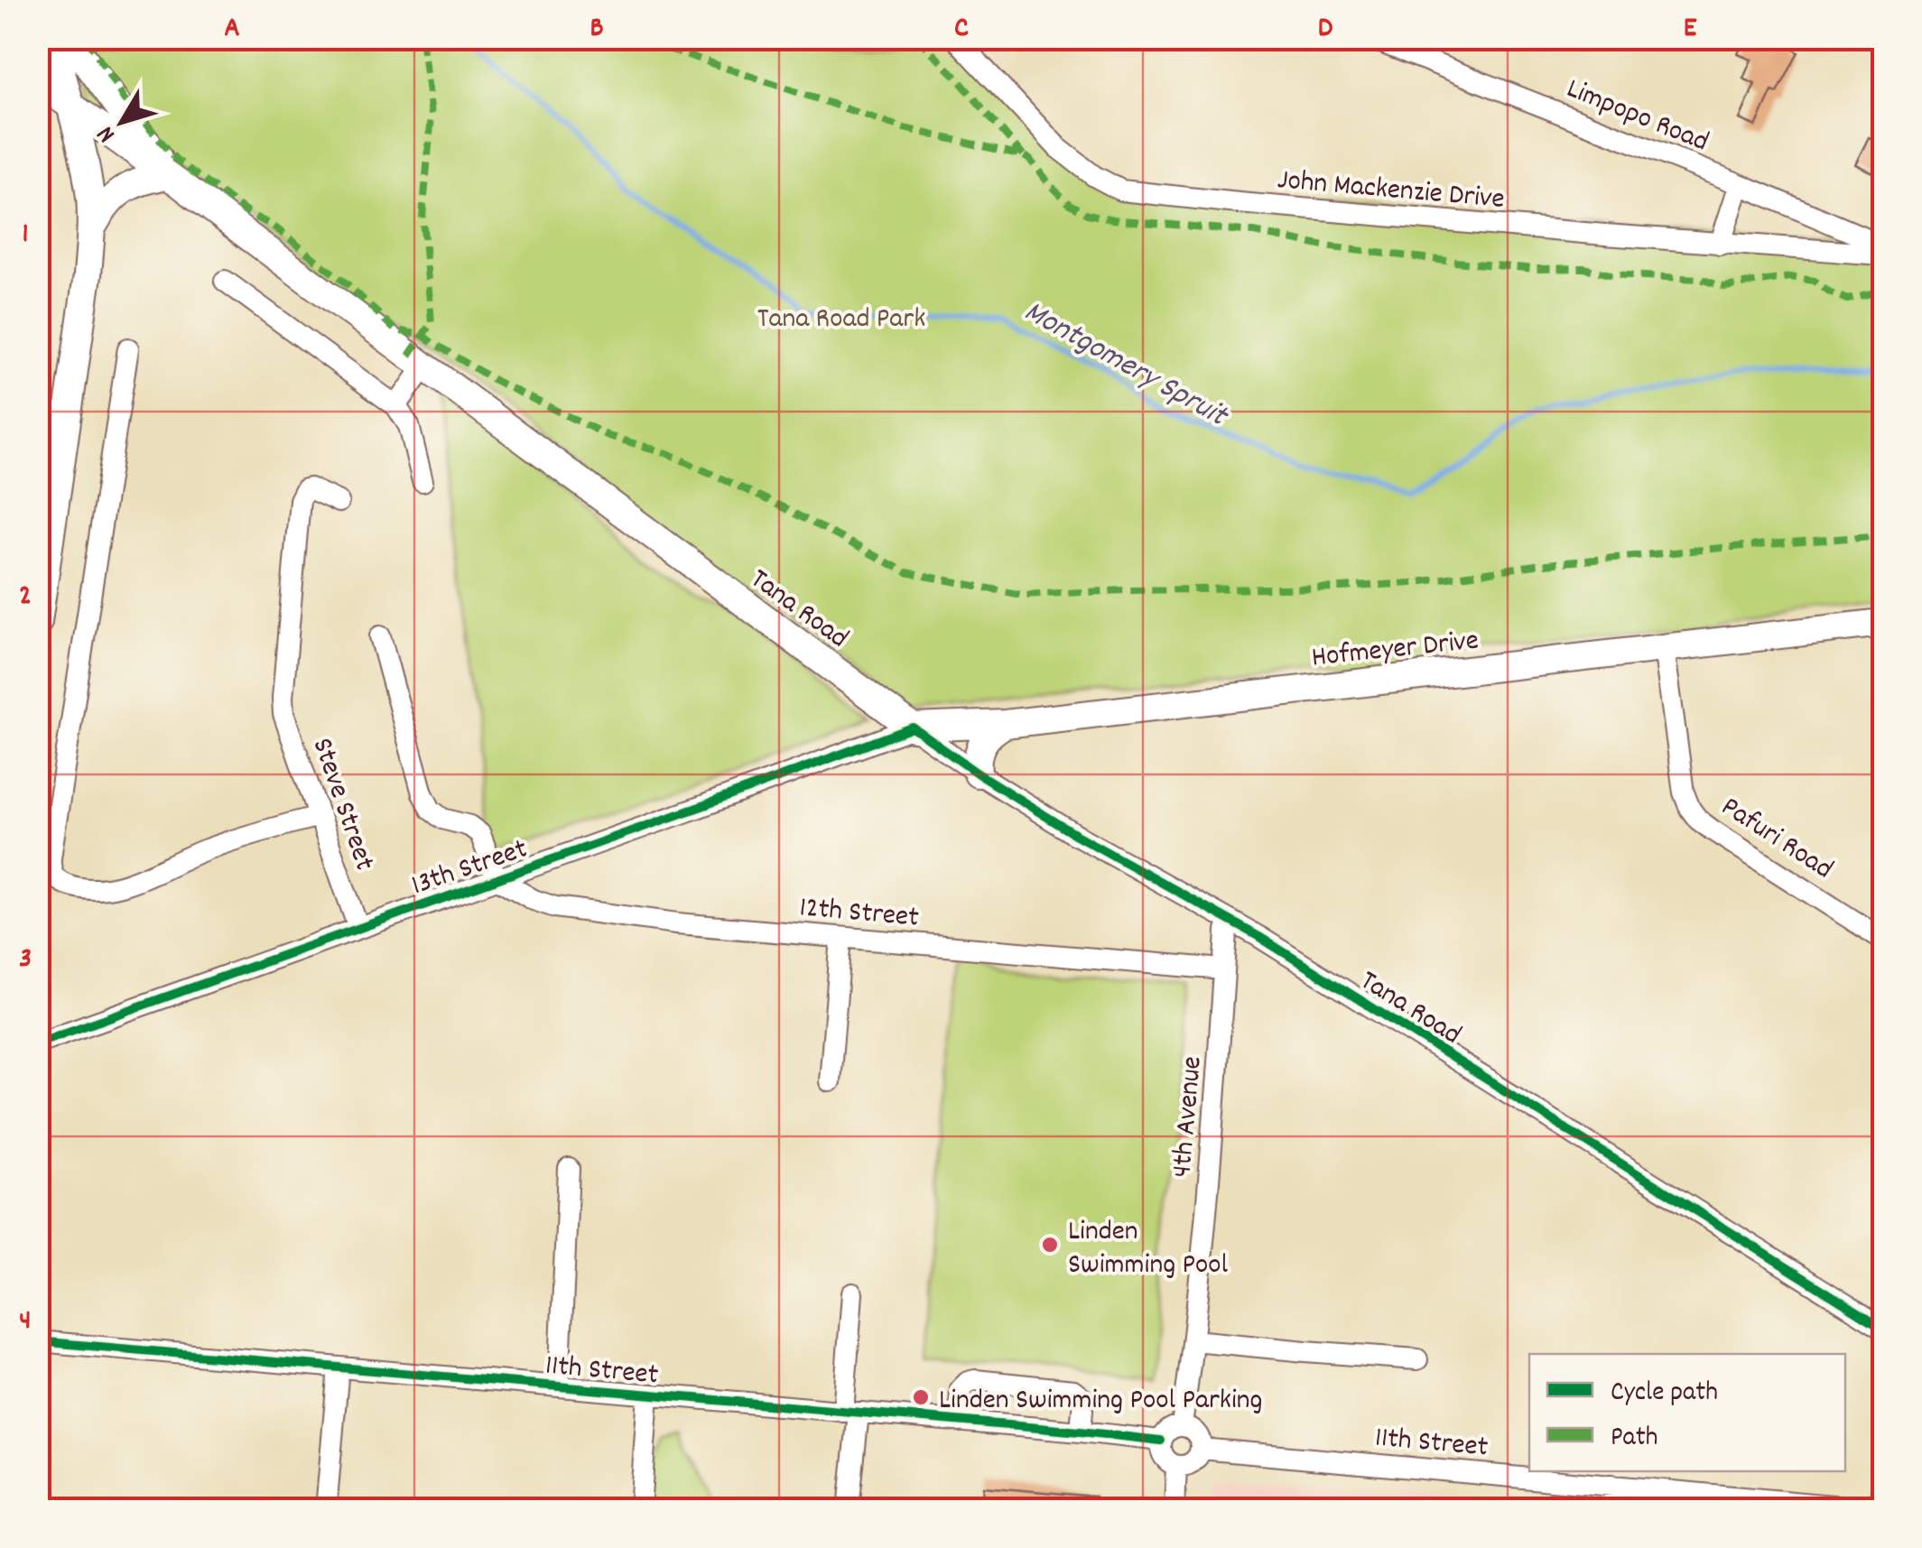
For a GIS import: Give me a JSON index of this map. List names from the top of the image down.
{
  "streets": {
    "main road": ["Tana Road", "Hofmeyer Drive"],
    "street": [
      "Limpopo Road",
      "John Mackenzie Drive",
      "Steve Street",
      "Pafuri Road",
      "13th Street",
      "12th Street",
      "4th Avenue",
      "11th Street"
    ]
  },
  "crossings": [
    ["Tana Road", "Hofmeyer Drive"],
    ["Tana Road", "13th Street"],
    ["Tana Road", "4th Avenue"],
    ["Hofmeyer Drive", "Pafuri Road"],
    ["Hofmeyer Drive", "13th Street"],
    ["Steve Street", "13th Street"],
    ["13th Street", "12th Street"],
    ["12th Street", "4th Avenue"],
    ["4th Avenue", "11th Street"]
  ],
  "water": ["Montgomery Spruit"],
  "parks": ["Tana Road Park"],
  "places": ["Linden Swimming Pool", "Linden Swimming Pool Parking"],
  "legend": ["Cycle path", "Path"],
  "north": "bottom left",
  "grid": {
    "columns": [
      "A",
      "B",
      "C",
      "D",
      "E"
    ],
    "rows": [
      "1",
      "2",
      "3",
      "4"
    ]
  }
}
